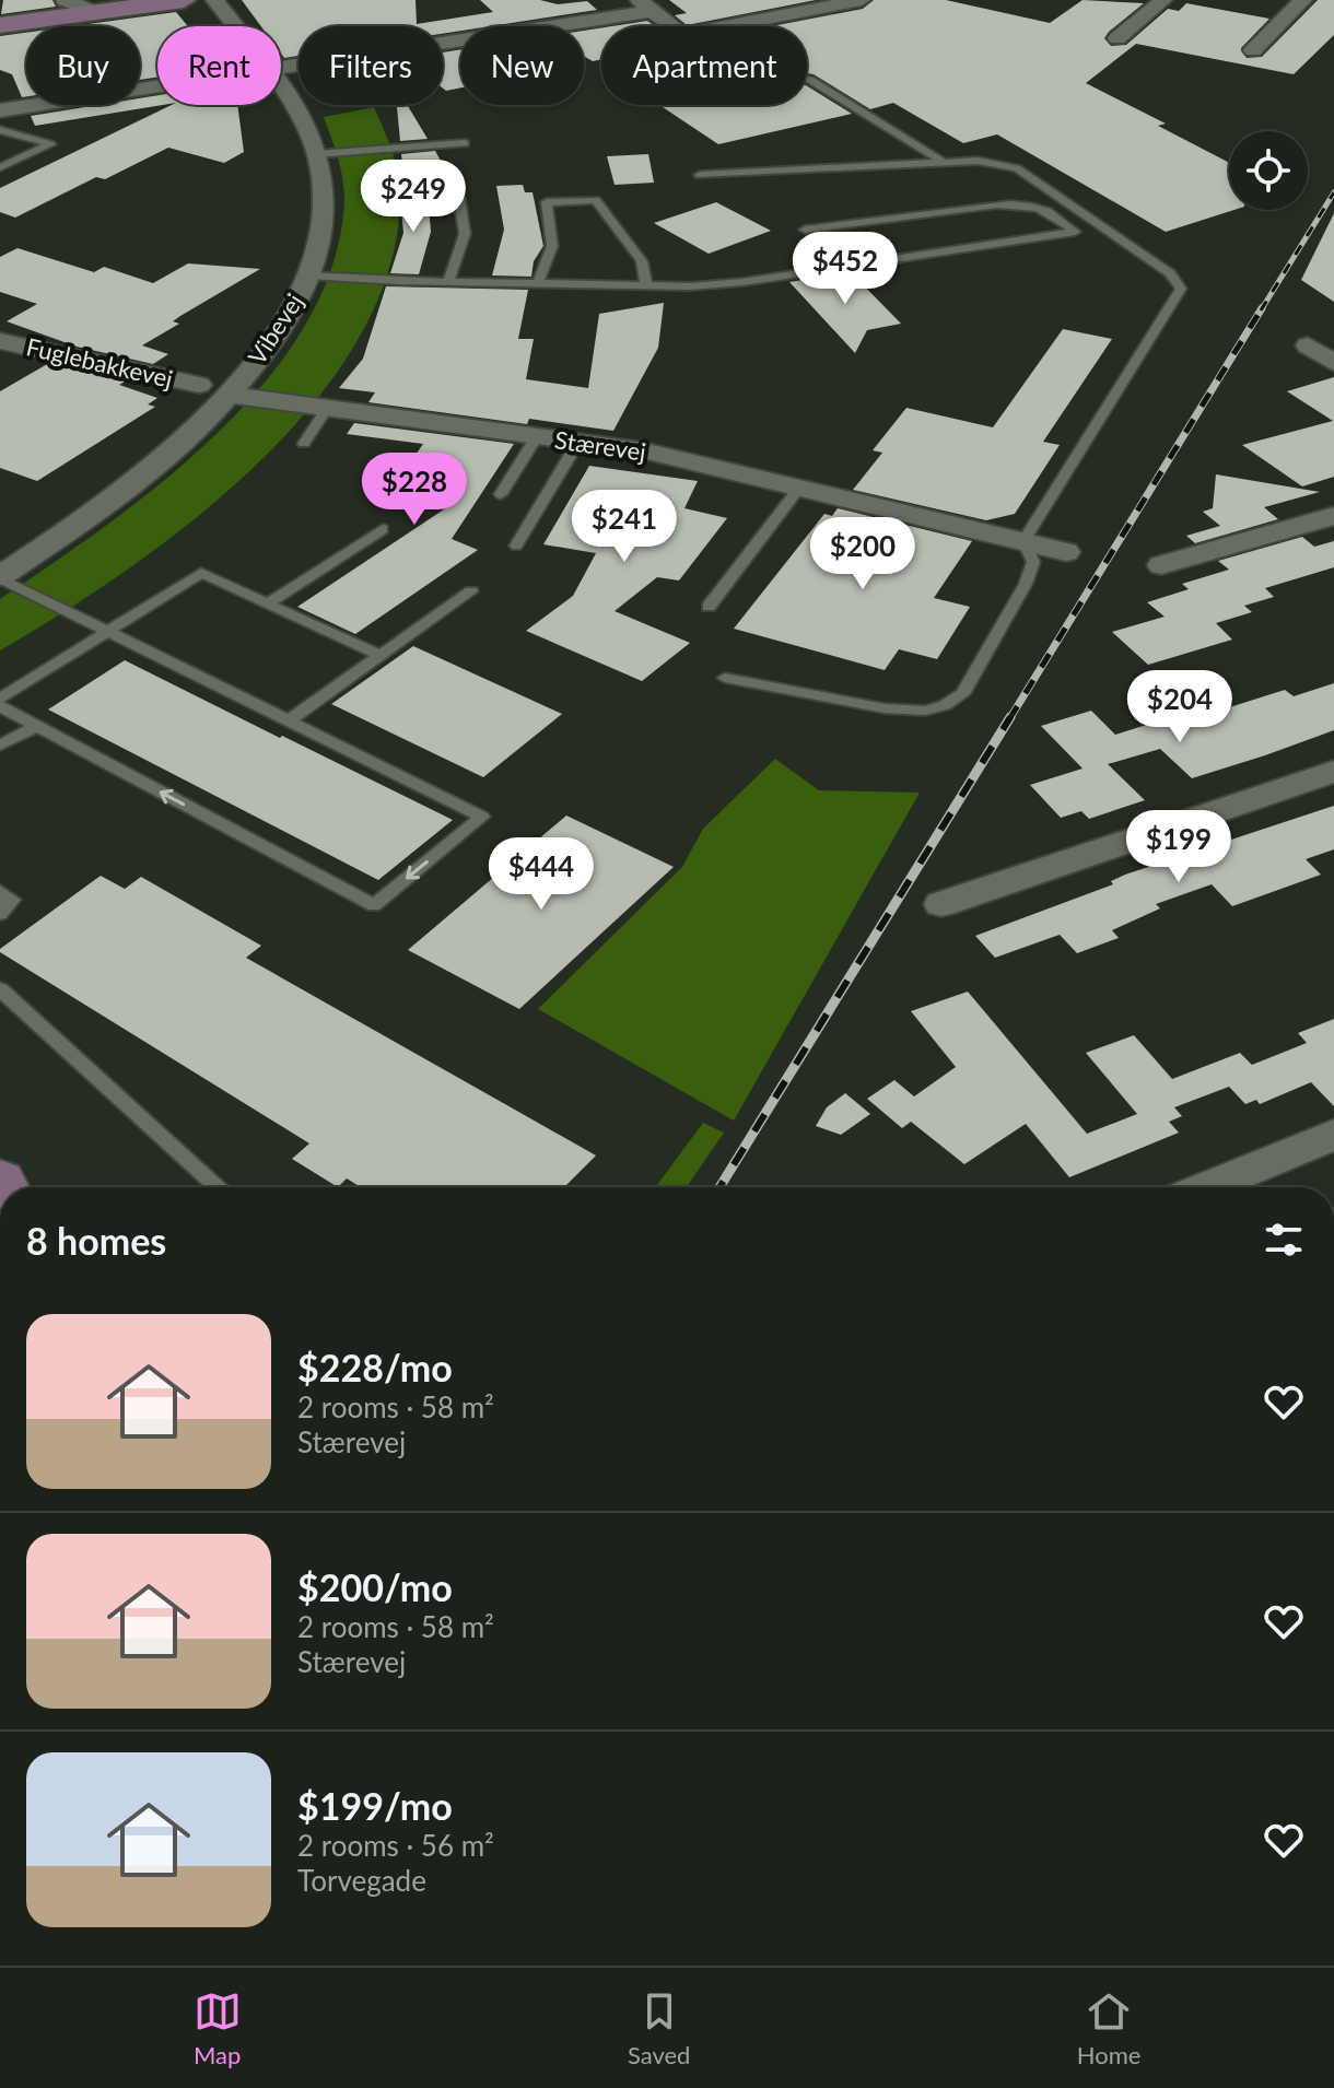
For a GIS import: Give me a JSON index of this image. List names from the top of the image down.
{
  "streets": {
    "street": ["Vibevej", "Fuglebakkevej", "Stærevej"]
  },
  "crossings": [
    ["Vibevej", "Stærevej"]
  ],
  "page": {
    "chip": [
      "Buy",
      "Rent",
      "Filters",
      "New",
      "Apartment"
    ],
    "price": [
      "$249",
      "$452",
      "$228",
      "$241",
      "$200",
      "$204",
      "$199",
      "$444"
    ],
    "heading": "8 homes",
    "list": [
      {
        "name": "$228/mo",
        "note": "2 rooms · 58 m² · Stærevej"
      },
      {
        "name": "$200/mo",
        "note": "2 rooms · 58 m² · Stærevej"
      },
      {
        "name": "$199/mo",
        "note": "2 rooms · 56 m² · Torvegade"
      }
    ],
    "tabs": ["Map", "Saved", "Home"]
  }
}
